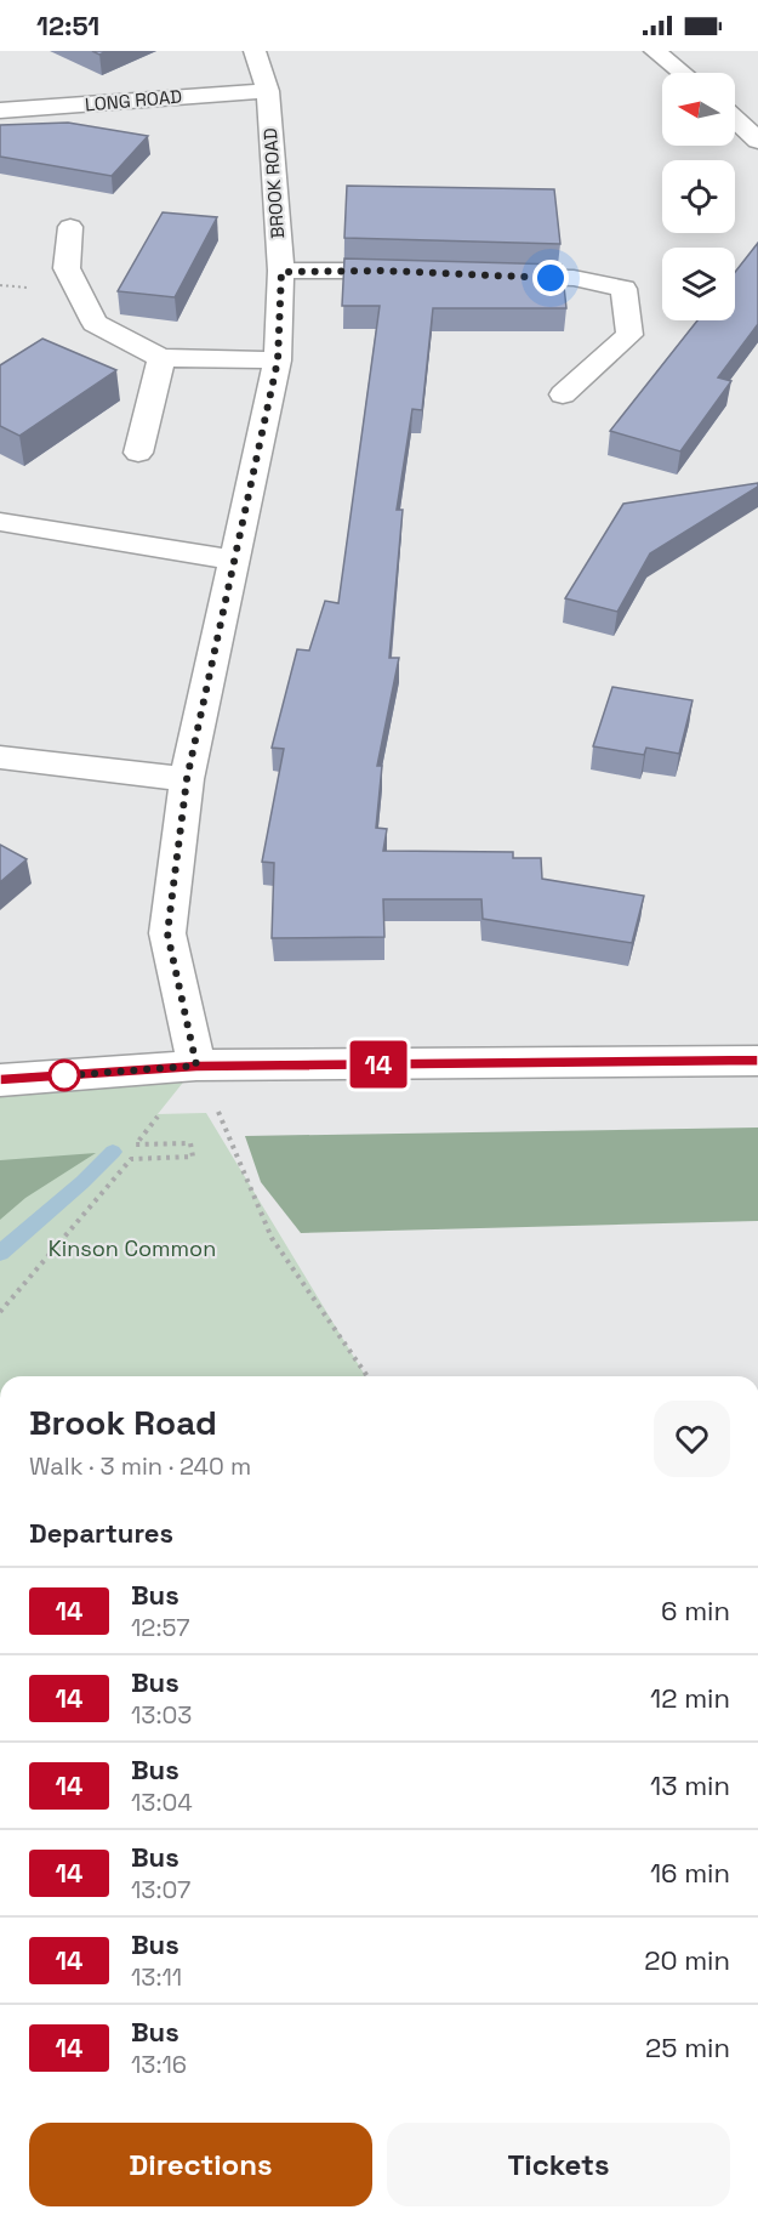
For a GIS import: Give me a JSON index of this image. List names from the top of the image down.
{
  "streets": {
    "street": ["LONG ROAD", "BROOK ROAD"]
  },
  "crossings": [
    ["LONG ROAD", "BROOK ROAD"]
  ],
  "parks": ["Kinson Common"],
  "lines": ["bus line 14"],
  "north": "left",
  "page": {
    "status": "12:51",
    "on_map": "14",
    "heading": [
      ["Brook Road", "Walk · 3 min · 240 m"],
      "Departures"
    ],
    "list": [
      {
        "mark": "14",
        "name": "Bus",
        "note": "12:57",
        "value": "6 min"
      },
      {
        "mark": "14",
        "name": "Bus",
        "note": "13:03",
        "value": "12 min"
      },
      {
        "mark": "14",
        "name": "Bus",
        "note": "13:04",
        "value": "13 min"
      },
      {
        "mark": "14",
        "name": "Bus",
        "note": "13:07",
        "value": "16 min"
      },
      {
        "mark": "14",
        "name": "Bus",
        "note": "13:11",
        "value": "20 min"
      },
      {
        "mark": "14",
        "name": "Bus",
        "note": "13:16",
        "value": "25 min"
      }
    ],
    "buttons": ["Directions", "Tickets"]
  }
}
